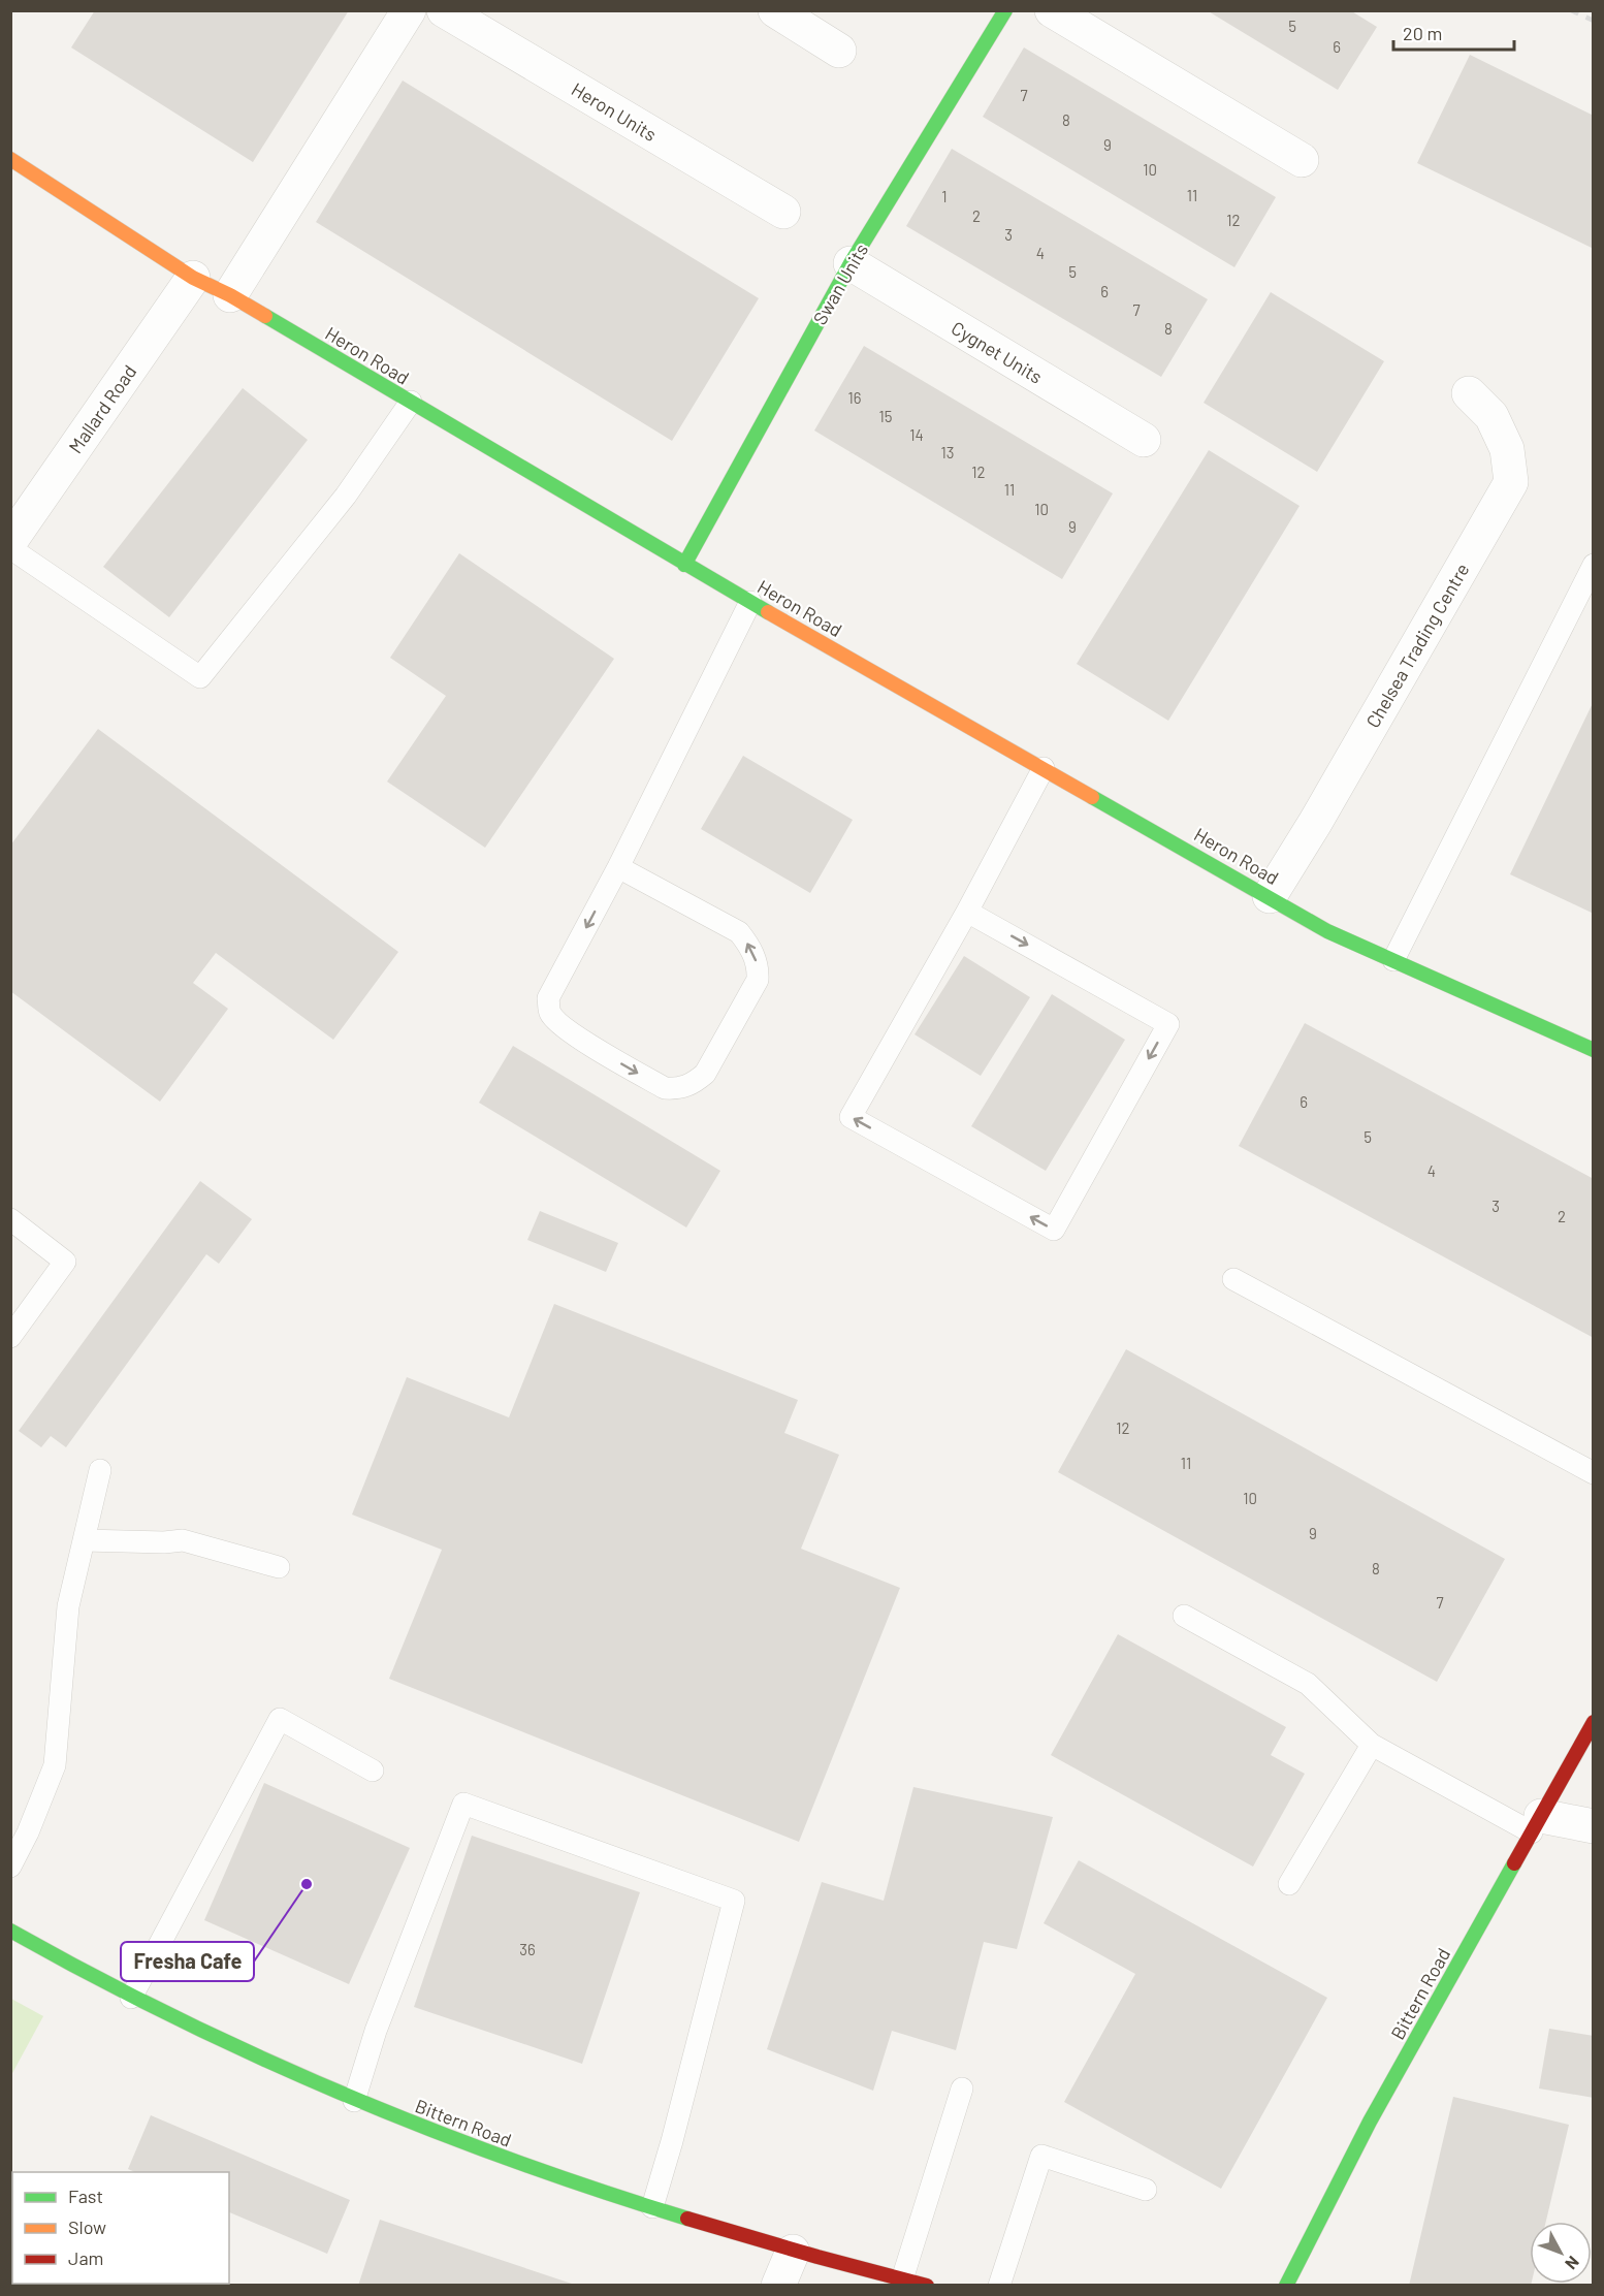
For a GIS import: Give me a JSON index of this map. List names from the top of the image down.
{
  "streets": {
    "street": [
      "Heron Units",
      "Swan Units",
      "Cygnet Units",
      "Heron Road",
      "Mallard Road",
      "Chelsea Trading Centre",
      "Bittern Road"
    ]
  },
  "crossings": [
    ["Swan Units", "Cygnet Units"],
    ["Swan Units", "Heron Road"],
    ["Heron Road", "Mallard Road"],
    ["Heron Road", "Chelsea Trading Centre"]
  ],
  "places": ["Fresha Cafe"],
  "house_numbers": [
    "5",
    "6",
    "7",
    "8",
    "9",
    "10",
    "11",
    "1",
    "2",
    "12",
    "3",
    "4",
    "5",
    "6",
    "7",
    "8",
    "16",
    "15",
    "14",
    "13",
    "12",
    "11",
    "10",
    "9",
    "6",
    "5",
    "4",
    "3",
    "2",
    "12",
    "11",
    "10",
    "9",
    "8",
    "7",
    "36"
  ],
  "legend": ["Fast", "Slow", "Jam"],
  "scale_bar": "20 m",
  "north": "bottom right"
}
